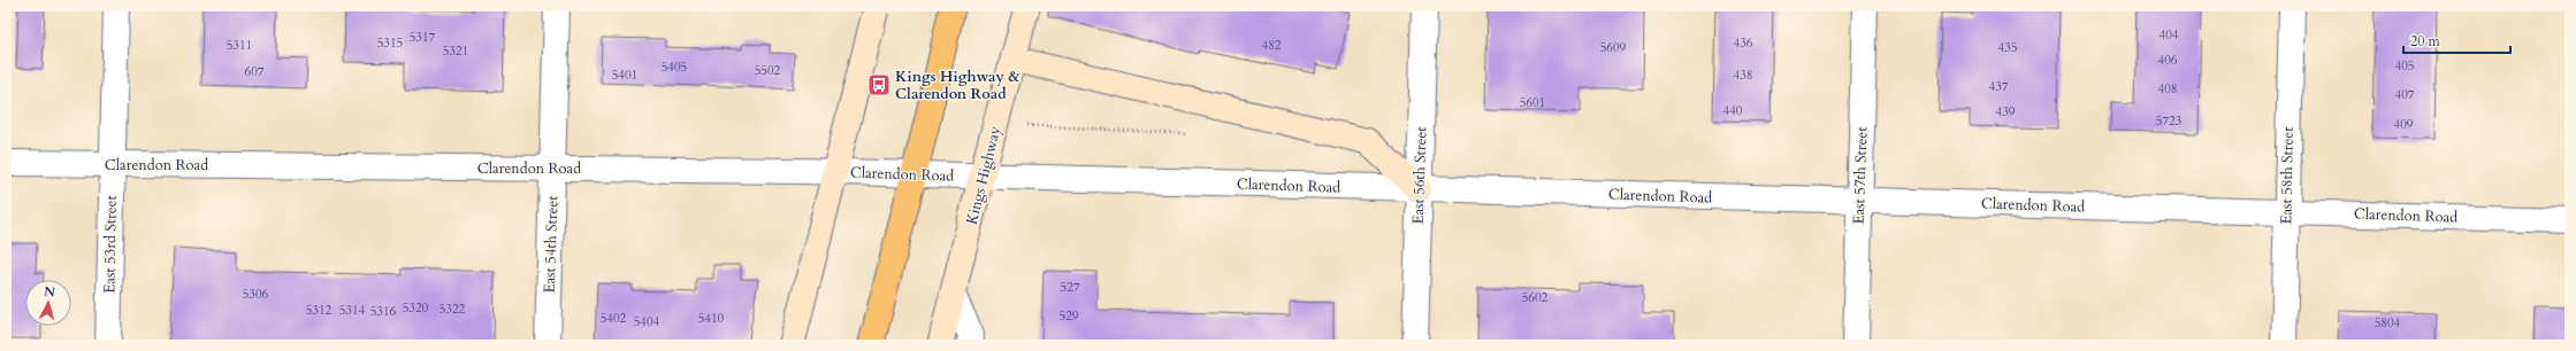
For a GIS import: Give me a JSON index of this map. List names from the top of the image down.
{
  "streets": {
    "street": [
      "Clarendon Road",
      "Kings Highway",
      "East 56th Street",
      "East 57th Street",
      "East 58th Street",
      "East 53rd Street",
      "East 54th Street"
    ]
  },
  "crossings": [
    ["Clarendon Road", "Kings Highway"],
    ["Clarendon Road", "East 56th Street"],
    ["Clarendon Road", "East 57th Street"],
    ["Clarendon Road", "East 58th Street"],
    ["Clarendon Road", "East 53rd Street"],
    ["Clarendon Road", "East 54th Street"]
  ],
  "places": {
    "bus stop": ["Kings Highway & Clarendon Road"]
  },
  "house_numbers": [
    "404",
    "5317",
    "5315",
    "436",
    "5311",
    "482",
    "5609",
    "435",
    "5321",
    "406",
    "405",
    "5405",
    "5502",
    "607",
    "5401",
    "438",
    "437",
    "408",
    "407",
    "5601",
    "440",
    "439",
    "5723",
    "409",
    "527",
    "5306",
    "5602",
    "5320",
    "5322",
    "5312",
    "5314",
    "5316",
    "529",
    "5402",
    "5410",
    "5404",
    "5804"
  ],
  "scale_bar": "20 m",
  "north": "top"
}
